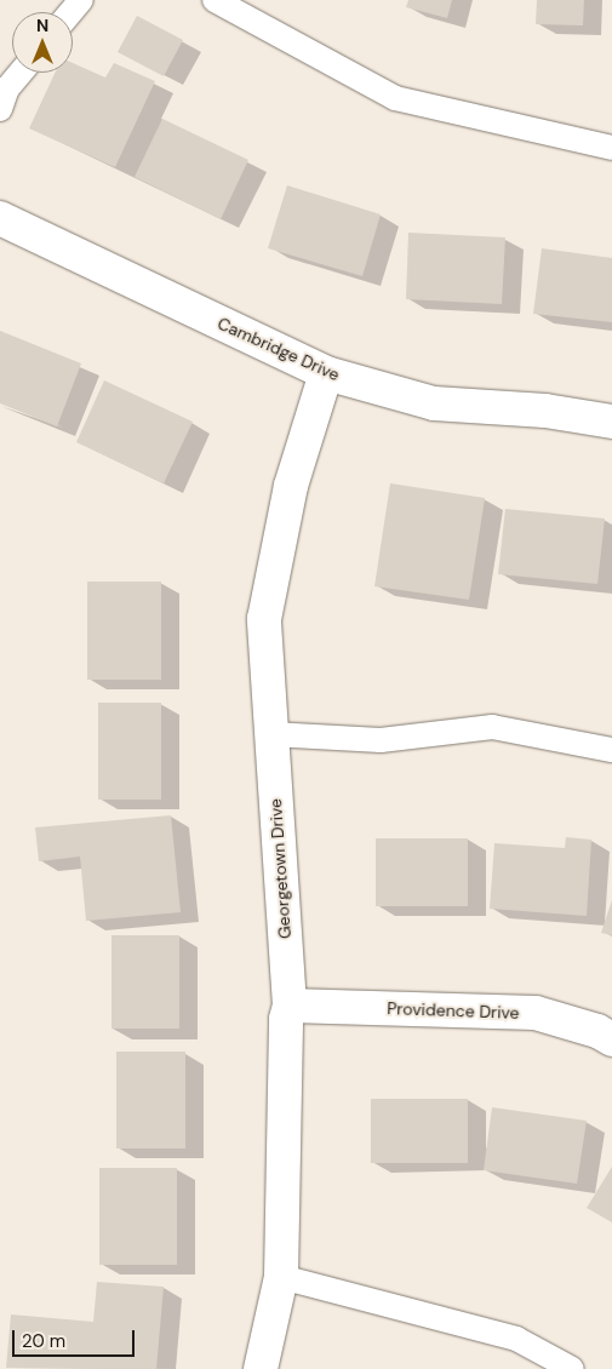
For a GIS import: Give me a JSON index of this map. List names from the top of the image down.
{
  "streets": {
    "street": ["Cambridge Drive", "Georgetown Drive", "Providence Drive"]
  },
  "crossings": [
    ["Cambridge Drive", "Georgetown Drive"],
    ["Georgetown Drive", "Providence Drive"]
  ],
  "scale_bar": "20 m",
  "north": "top"
}
